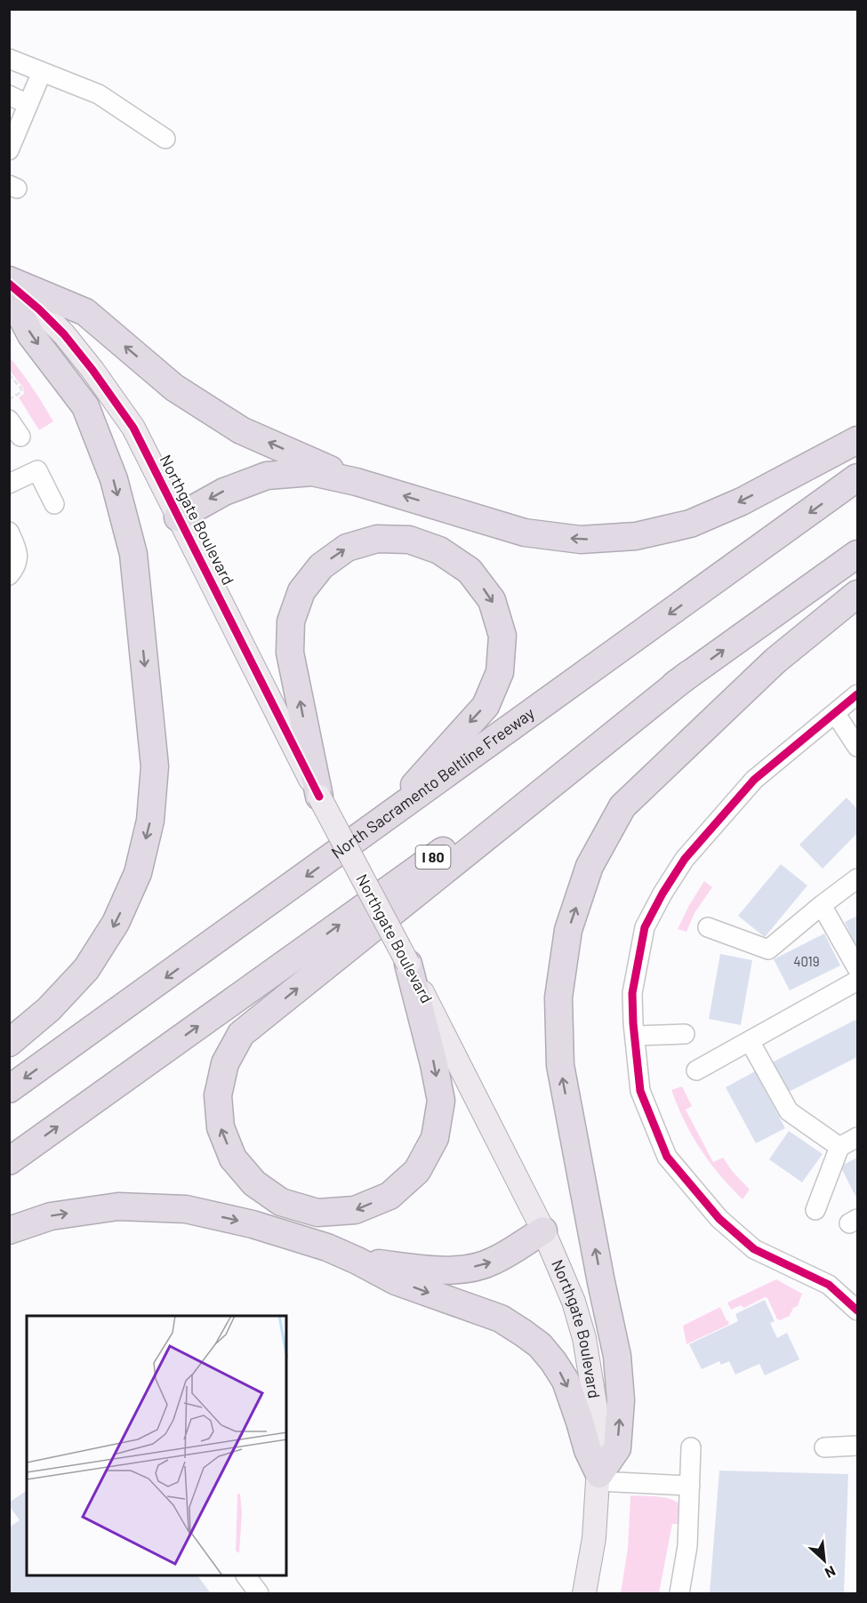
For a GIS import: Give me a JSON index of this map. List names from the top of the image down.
{
  "streets": {
    "highway": ["North Sacramento Beltline Freeway", "I 80"],
    "main road": ["Northgate Boulevard"]
  },
  "house_numbers": ["4019"],
  "north": "bottom right"
}
